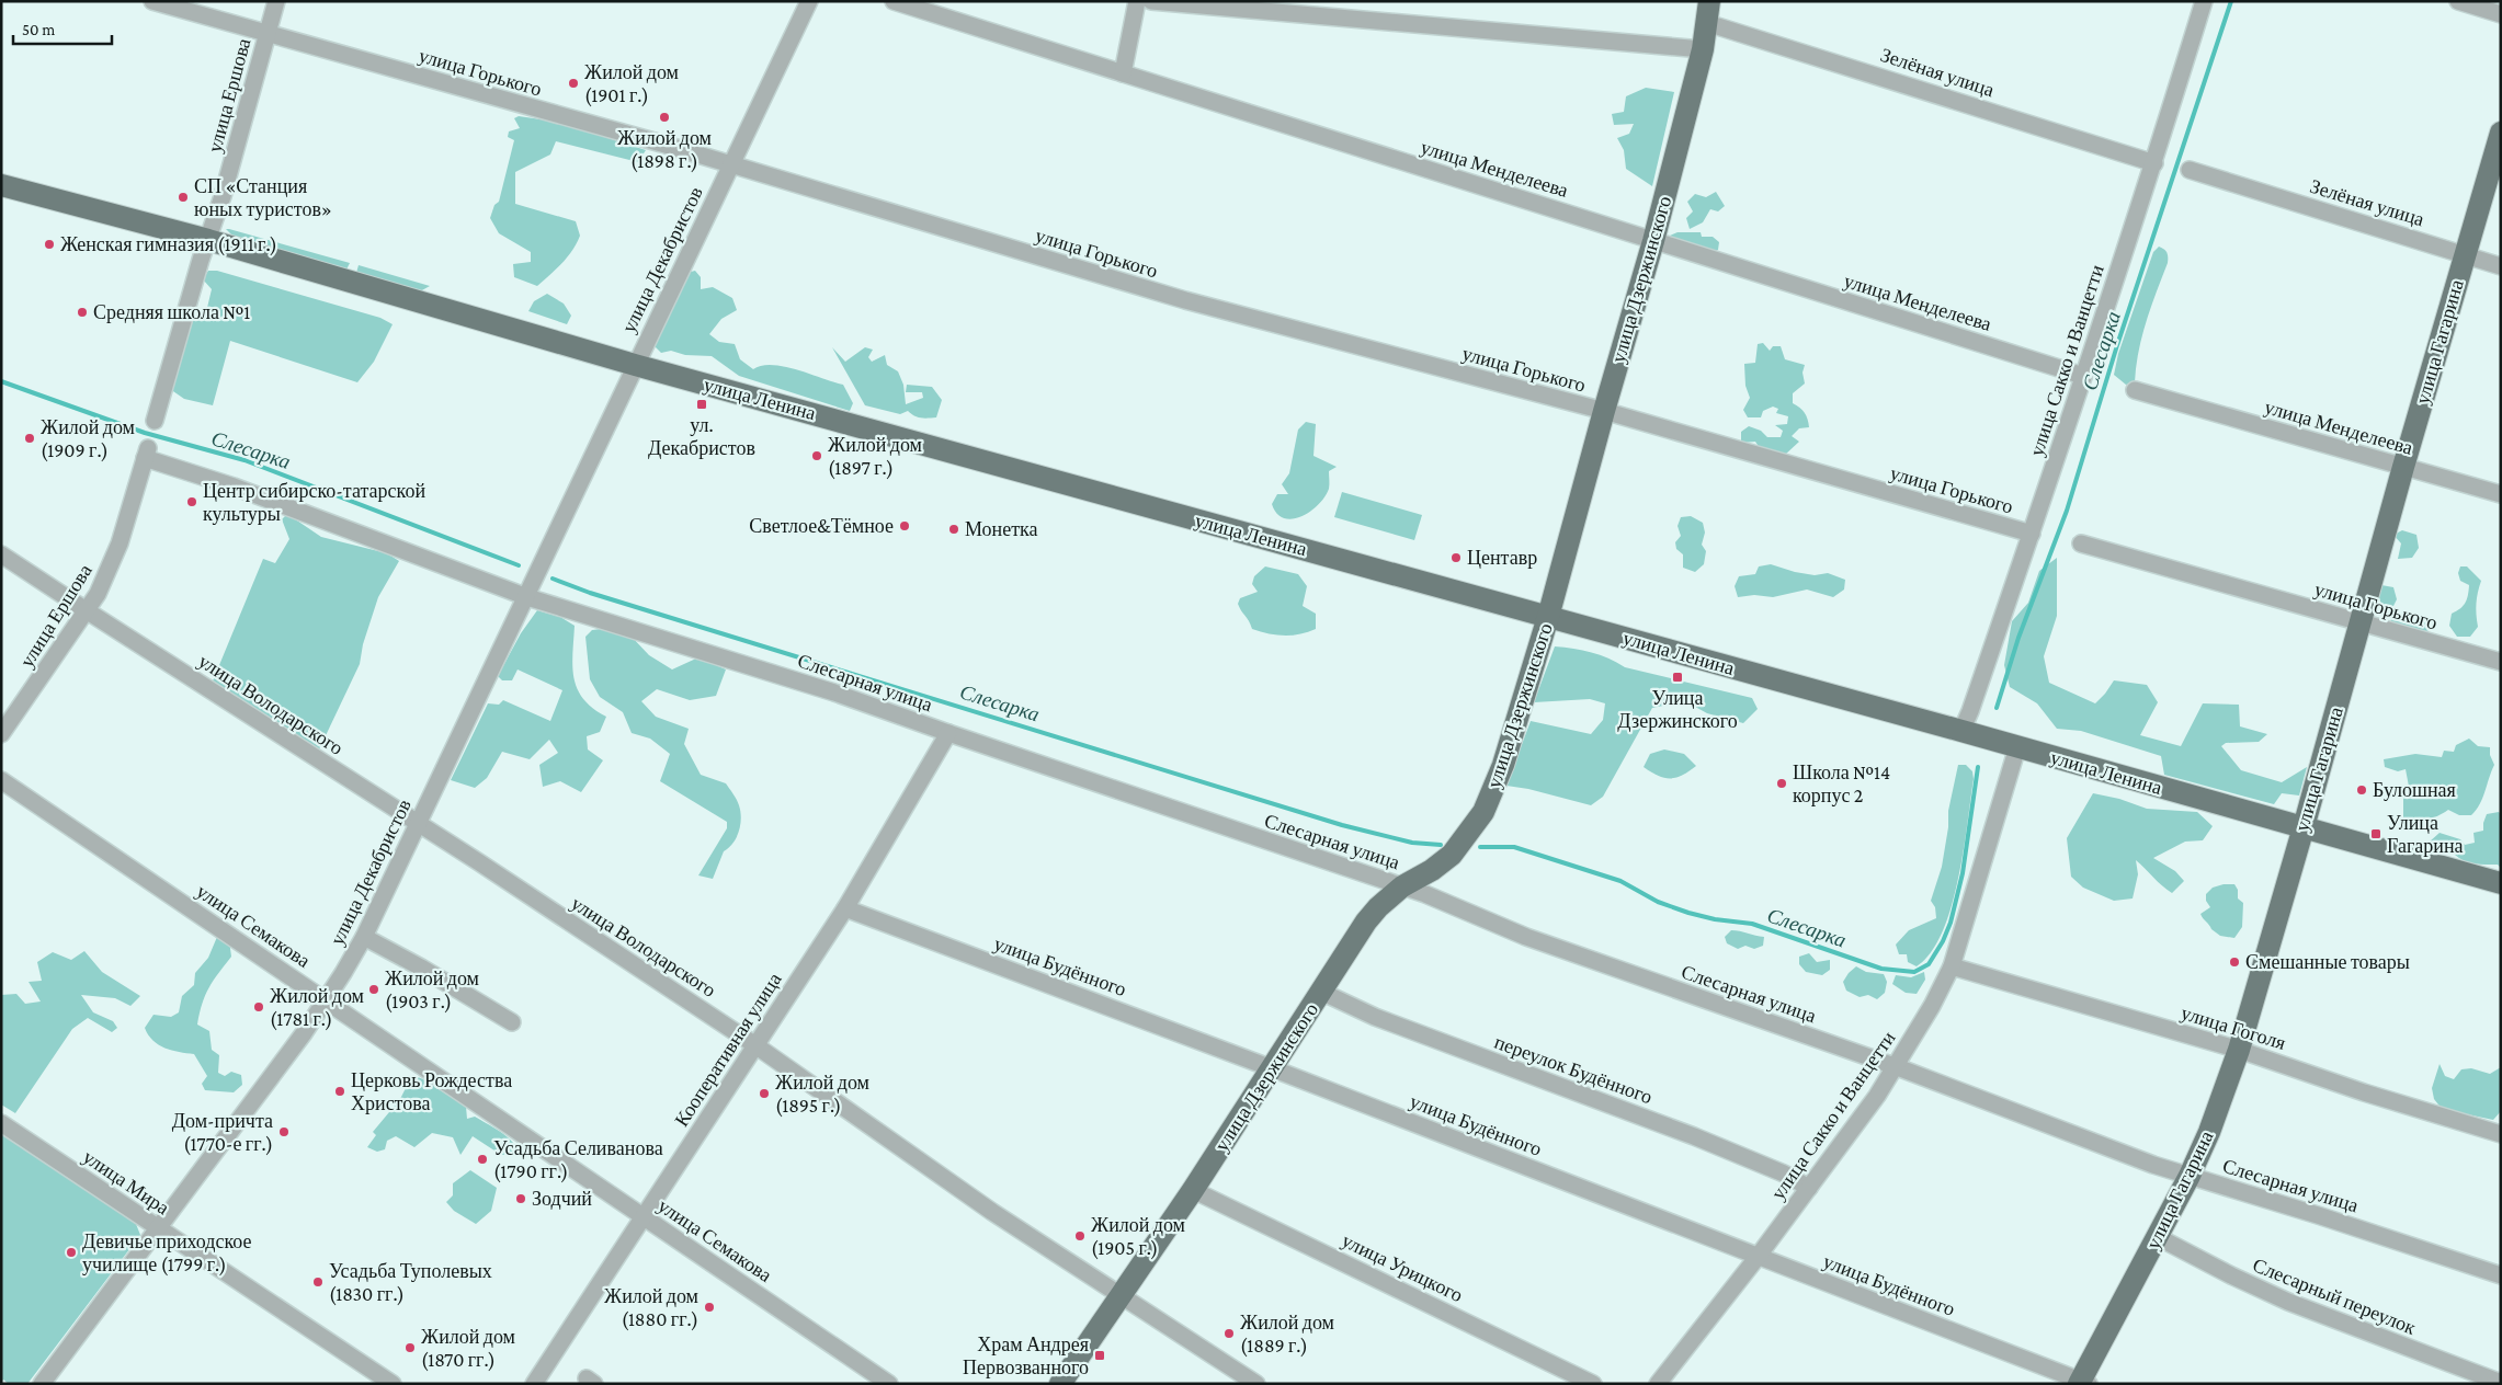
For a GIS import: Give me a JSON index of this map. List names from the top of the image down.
{
  "streets": {
    "main road": ["улица Дзержинского", "улица Гагарина", "улица Ленина"],
    "street": [
      "улица Горького",
      "Зелёная улица",
      "улица Ершова",
      "улица Менделеева",
      "улица Декабристов",
      "улица Сакко и Ванцетти",
      "Слесарная улица",
      "улица Володарского",
      "улица Семакова",
      "улица Будённого",
      "улица Гоголя",
      "Кооперативная улица",
      "переулок Будённого",
      "улица Мира",
      "улица Урицкого",
      "Слесарный переулок"
    ]
  },
  "crossings": [
    ["улица Горького", "улица Ершова"],
    ["улица Горького", "улица Декабристов"],
    ["улица Горького", "улица Дзержинского"],
    ["улица Горького", "улица Гагарина"],
    ["улица Горького", "улица Сакко и Ванцетти"],
    ["Зелёная улица", "улица Дзержинского"],
    ["Зелёная улица", "улица Гагарина"],
    ["Зелёная улица", "улица Сакко и Ванцетти"],
    ["улица Ершова", "улица Ленина"],
    ["улица Ершова", "Слесарная улица"],
    ["улица Ершова", "улица Володарского"],
    ["улица Менделеева", "улица Дзержинского"],
    ["улица Менделеева", "улица Гагарина"],
    ["улица Менделеева", "улица Сакко и Ванцетти"],
    ["улица Декабристов", "улица Ленина"],
    ["улица Декабристов", "Слесарная улица"],
    ["улица Декабристов", "улица Володарского"],
    ["улица Декабристов", "улица Семакова"],
    ["улица Декабристов", "улица Мира"],
    ["улица Дзержинского", "улица Ленина"],
    ["улица Дзержинского", "Слесарная улица"],
    ["улица Дзержинского", "улица Володарского"],
    ["улица Дзержинского", "улица Будённого"],
    ["улица Дзержинского", "переулок Будённого"],
    ["улица Дзержинского", "улица Урицкого"],
    ["улица Гагарина", "улица Ленина"],
    ["улица Гагарина", "Слесарная улица"],
    ["улица Гагарина", "улица Будённого"],
    ["улица Гагарина", "улица Гоголя"],
    ["улица Гагарина", "Слесарный переулок"],
    ["улица Сакко и Ванцетти", "улица Ленина"],
    ["улица Сакко и Ванцетти", "Слесарная улица"],
    ["улица Сакко и Ванцетти", "улица Будённого"],
    ["улица Сакко и Ванцетти", "улица Гоголя"],
    ["улица Сакко и Ванцетти", "переулок Будённого"],
    ["Слесарная улица", "Кооперативная улица"],
    ["улица Володарского", "Кооперативная улица"],
    ["улица Семакова", "Кооперативная улица"],
    ["улица Будённого", "Кооперативная улица"]
  ],
  "water": ["Слесарка"],
  "places": {
    "other": [
      "Жилой дом (1901 г.)",
      "Жилой дом (1898 г.)",
      "СП «Станция юных туристов»",
      "Женская гимназия (1911 г.)",
      "Средняя школа №1",
      "Жилой дом (1909 г.)",
      "Жилой дом (1897 г.)",
      "Центр сибирско-татарской культуры",
      "Светлое&Тёмное",
      "Монетка",
      "Центавр",
      "Школа №14 корпус 2",
      "Булошная",
      "Смешанные товары",
      "Жилой дом (1903 г.)",
      "Жилой дом (1781 г.)",
      "Церковь Рождества Христова",
      "Жилой дом (1895 г.)",
      "Дом-причта (1770-е гг.)",
      "Усадьба Селиванова (1790 гг.)",
      "Зодчий",
      "Жилой дом (1905 г.)",
      "Девичье приходское училище (1799 г.)",
      "Усадьба Туполевых (1830 гг.)",
      "Жилой дом (1880 гг.)",
      "Жилой дом (1889 г.)",
      "Жилой дом (1870 гг.)"
    ],
    "transit": [
      "ул. Декабристов",
      "Улица Дзержинского",
      "Улица Гагарина",
      "Храм Андрея Первозванного"
    ]
  },
  "scale_bar": "50 m"
}
